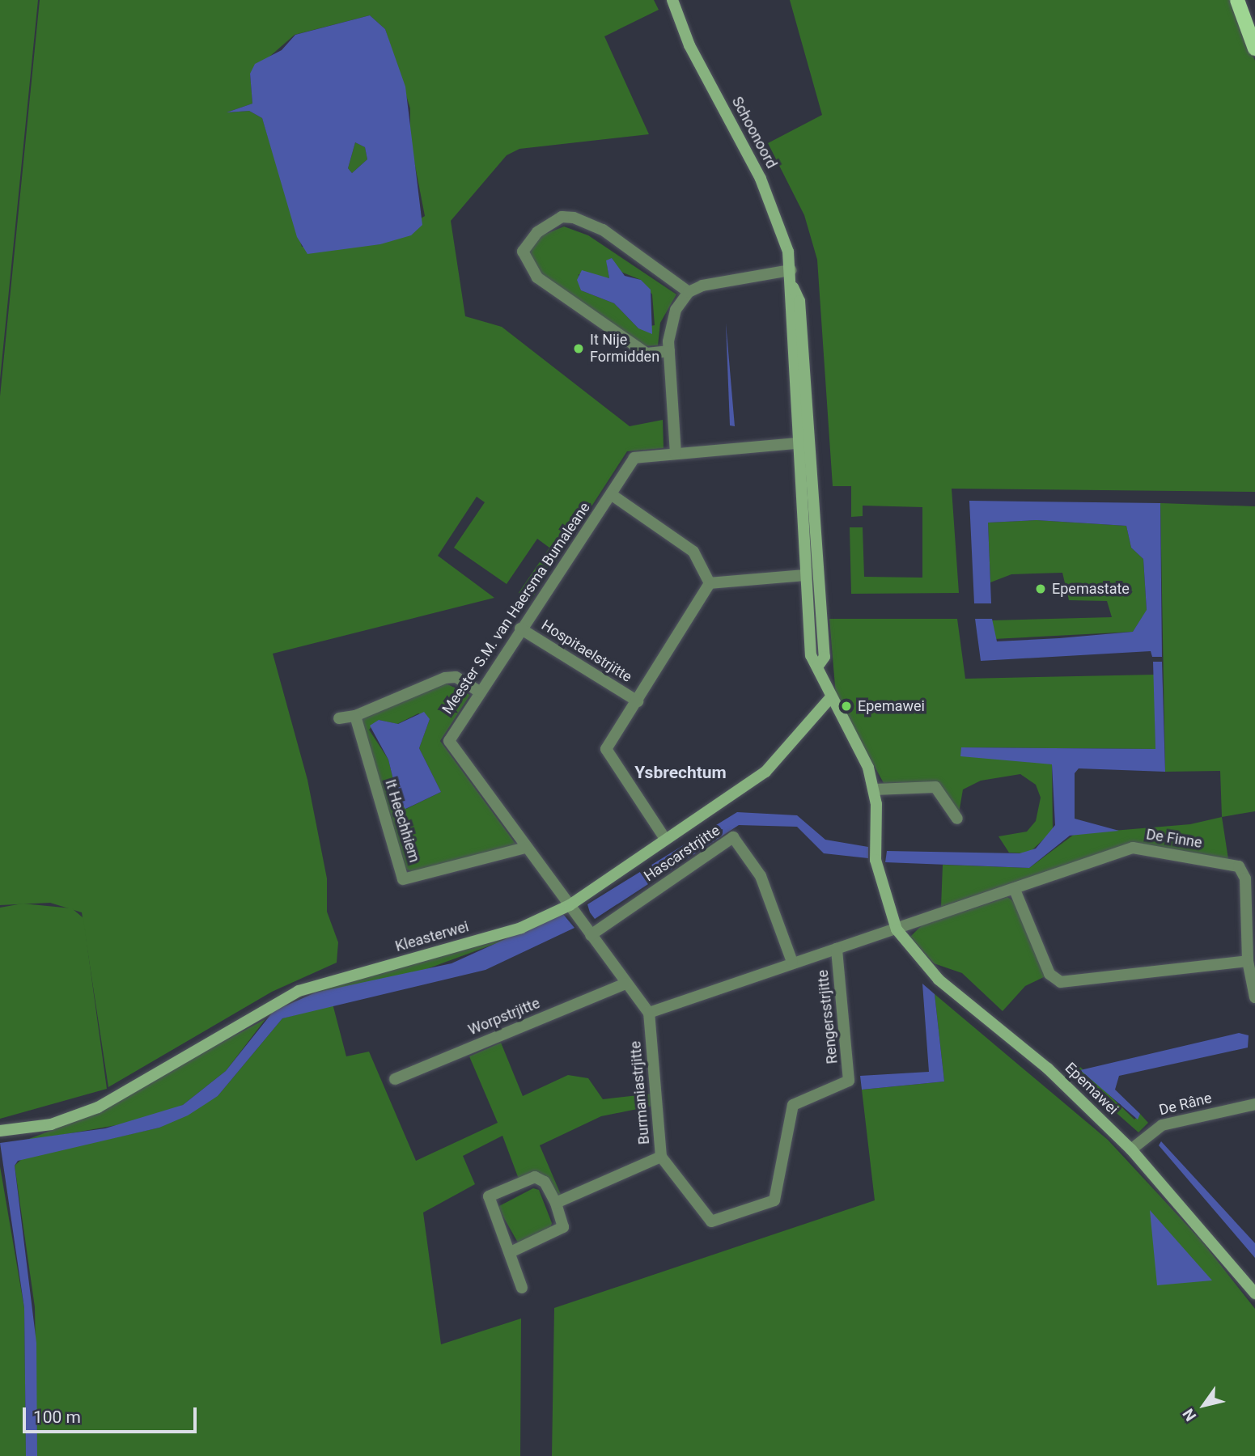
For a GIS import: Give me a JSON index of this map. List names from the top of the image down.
{
  "streets": {
    "street": [
      "Schoonoord",
      "Meester S.M. van Haersma Bumaleane",
      "Hospitaelstrjitte",
      "It Heechhiem",
      "De Finne",
      "Hascarstrjitte",
      "Kleasterwei",
      "Worpstrjitte",
      "Rengersstrjitte",
      "Epemawei",
      "Burmaniastrjitte",
      "De Râne"
    ]
  },
  "crossings": [
    ["Schoonoord", "Meester S.M. van Haersma Bumaleane"],
    ["Schoonoord", "Epemawei"],
    ["Meester S.M. van Haersma Bumaleane", "Hospitaelstrjitte"],
    ["Meester S.M. van Haersma Bumaleane", "It Heechhiem"],
    ["Meester S.M. van Haersma Bumaleane", "Kleasterwei"],
    ["Meester S.M. van Haersma Bumaleane", "Epemawei"],
    ["De Finne", "Epemawei"],
    ["Kleasterwei", "Epemawei"],
    ["Rengersstrjitte", "Burmaniastrjitte"],
    ["Epemawei", "De Râne"]
  ],
  "districts": ["Ysbrechtum"],
  "places": ["It Nije Formidden", "Epemastate", "Epemawei"],
  "scale_bar": "100 m",
  "north": "bottom left"
}
